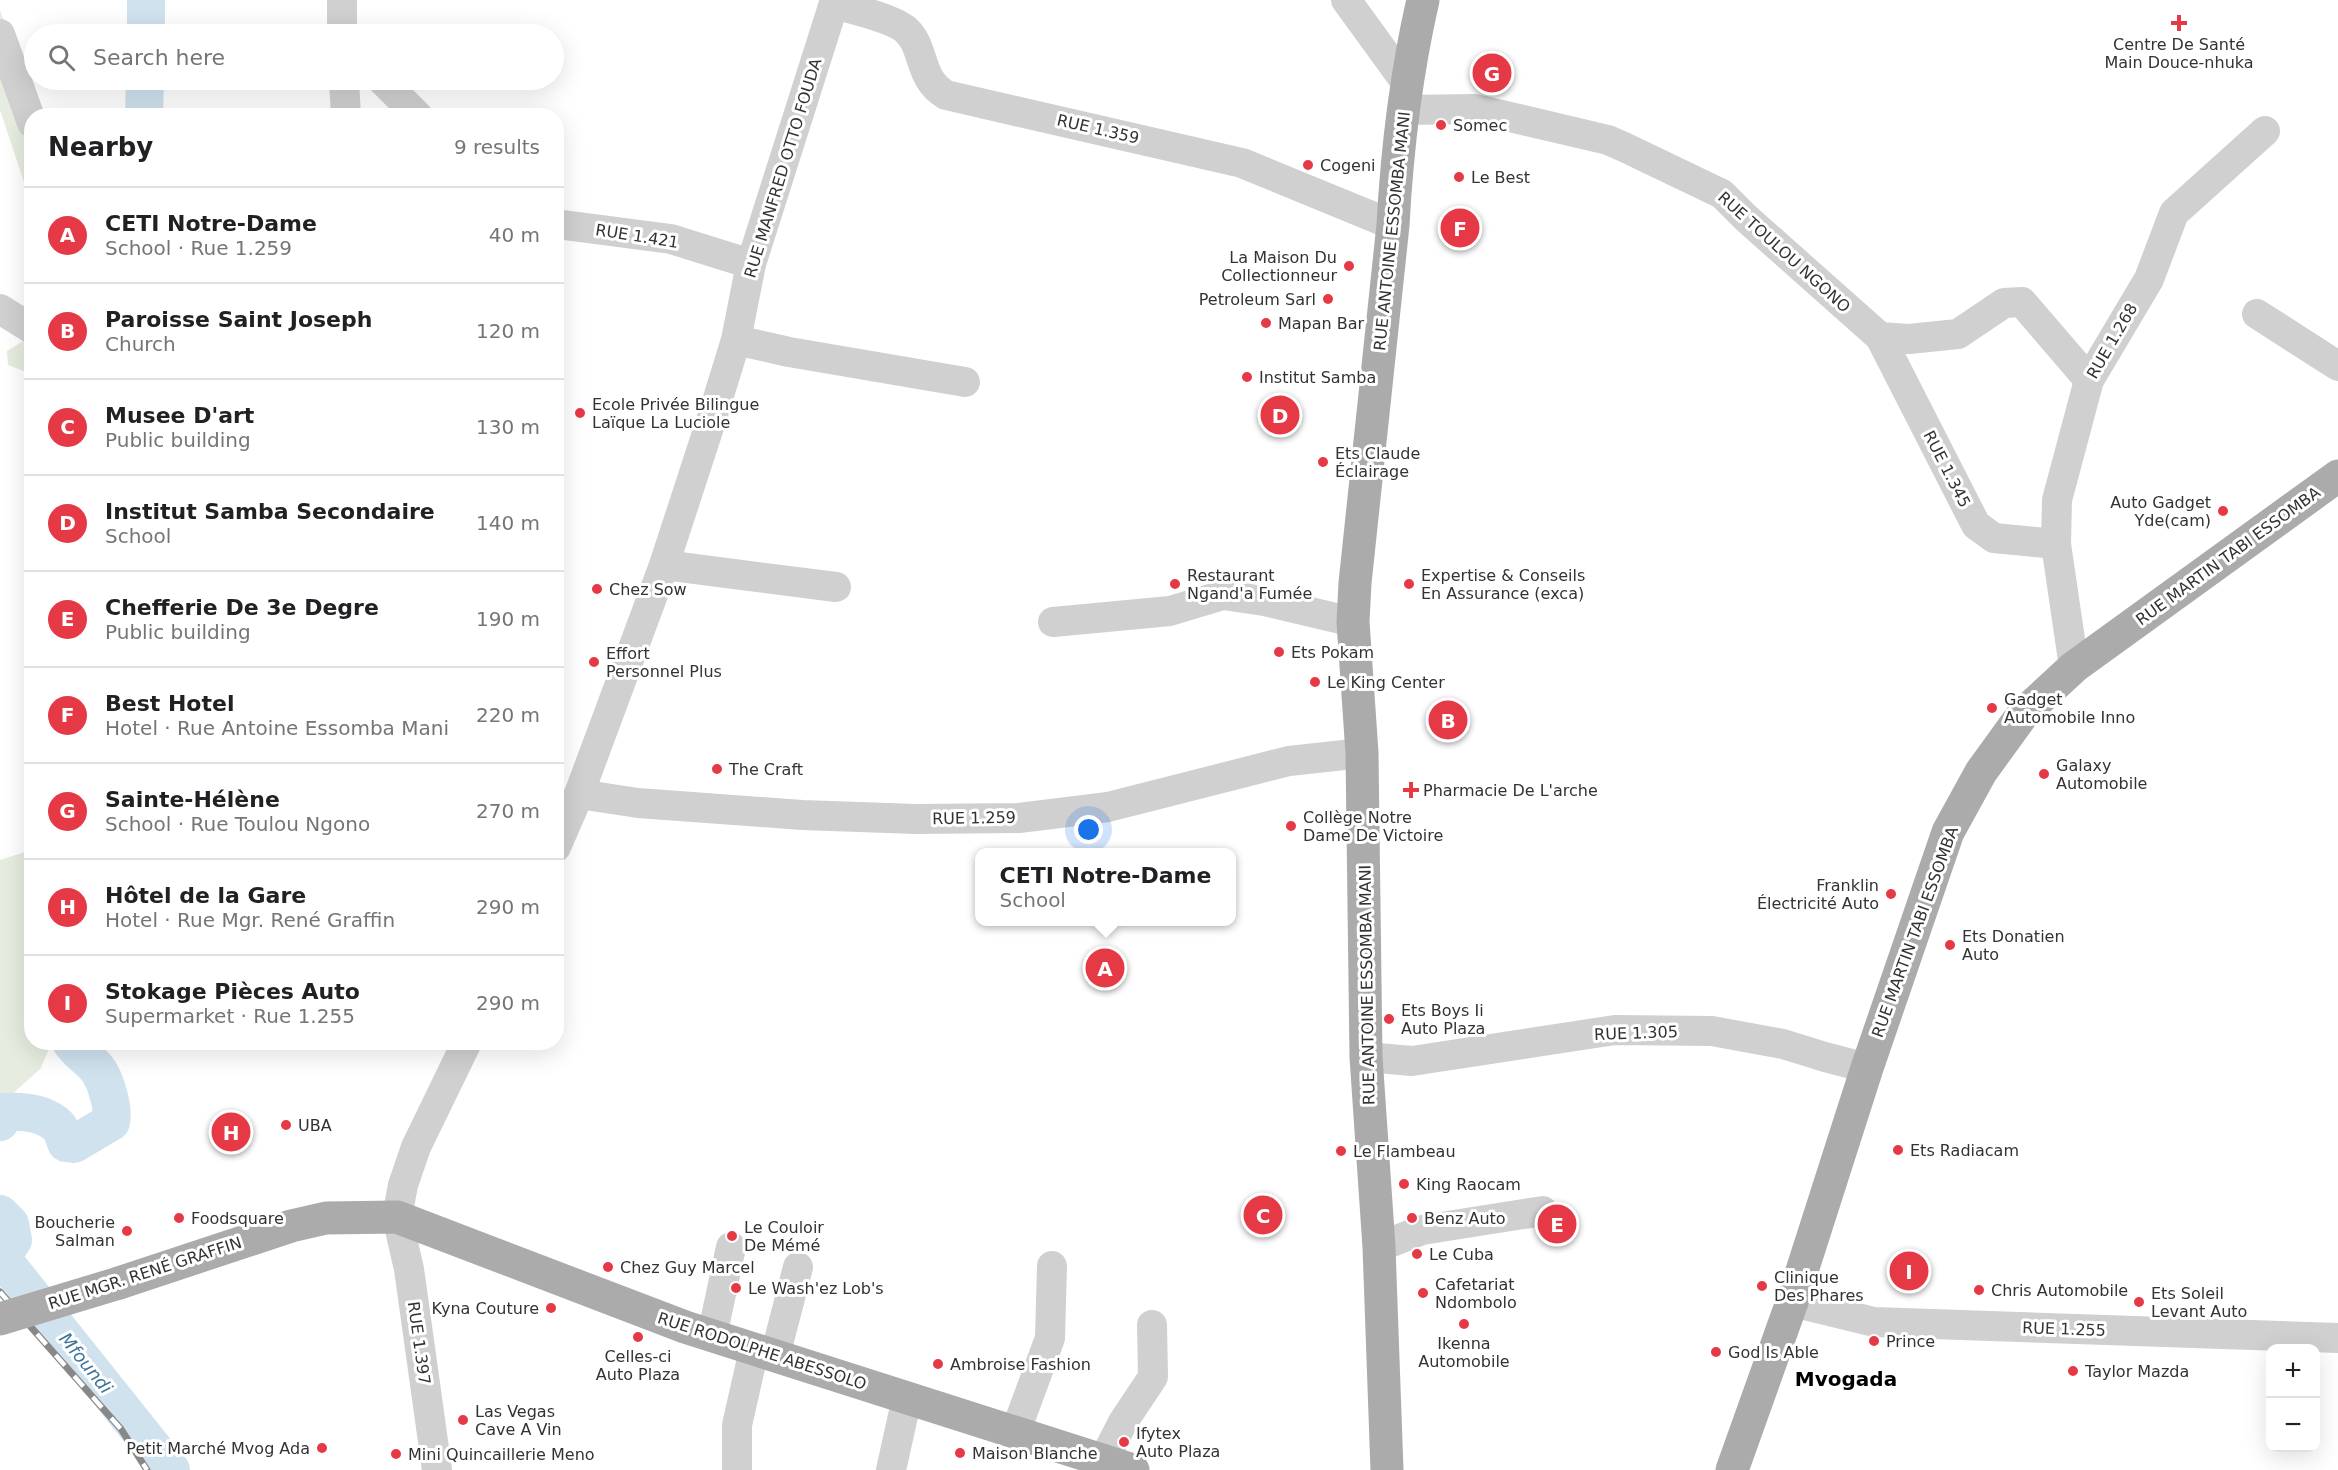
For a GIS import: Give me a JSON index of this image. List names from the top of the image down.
{
  "streets": {
    "main road": [
      "RUE ANTOINE ESSOMBA MANI",
      "RUE MARTIN TABI ESSOMBA",
      "RUE MGR. RENÉ GRAFFIN",
      "RUE RODOLPHE ABESSOLO"
    ],
    "street": [
      "RUE 1.359",
      "RUE MANFRED OTTO FOUDA",
      "RUE 1.421",
      "RUE TOULOU NGONO",
      "RUE 1.268",
      "RUE 1.345",
      "RUE 1.259",
      "RUE 1.305",
      "RUE 1.255",
      "RUE 1.397"
    ]
  },
  "crossings": [
    ["RUE 1.359", "RUE MANFRED OTTO FOUDA"],
    ["RUE 1.359", "RUE ANTOINE ESSOMBA MANI"],
    ["RUE MANFRED OTTO FOUDA", "RUE 1.421"],
    ["RUE MANFRED OTTO FOUDA", "RUE 1.259"],
    ["RUE ANTOINE ESSOMBA MANI", "RUE TOULOU NGONO"],
    ["RUE ANTOINE ESSOMBA MANI", "RUE 1.259"],
    ["RUE ANTOINE ESSOMBA MANI", "RUE 1.305"],
    ["RUE TOULOU NGONO", "RUE 1.345"],
    ["RUE 1.268", "RUE 1.345"],
    ["RUE 1.268", "RUE MARTIN TABI ESSOMBA"],
    ["RUE MARTIN TABI ESSOMBA", "RUE 1.305"],
    ["RUE MARTIN TABI ESSOMBA", "RUE 1.255"],
    ["RUE MGR. RENÉ GRAFFIN", "RUE 1.397"],
    ["RUE MGR. RENÉ GRAFFIN", "RUE RODOLPHE ABESSOLO"],
    ["RUE 1.397", "RUE RODOLPHE ABESSOLO"]
  ],
  "districts": ["Mvogada"],
  "water": ["Mfoundi"],
  "places": {
    "health": ["Centre De Santé Main Douce-nhuka", "Pharmacie De L'arche"],
    "other": [
      "Somec",
      "Cogeni",
      "Le Best",
      "La Maison Du Collectionneur",
      "Petroleum Sarl",
      "Mapan Bar",
      "Institut Samba",
      "Ecole Privée Bilingue Laïque La Luciole",
      "Ets Claude Éclairage",
      "Auto Gadget Yde(cam)",
      "Restaurant Ngand'a Fumée",
      "Expertise & Conseils En Assurance (exca)",
      "Chez Sow",
      "Ets Pokam",
      "Effort Personnel Plus",
      "Le King Center",
      "Gadget Automobile Inno",
      "The Craft",
      "Galaxy Automobile",
      "Collège Notre Dame De Victoire",
      "Franklin Électricité Auto",
      "Ets Donatien Auto",
      "Ets Boys Ii Auto Plaza",
      "UBA",
      "Ets Radiacam",
      "Le Flambeau",
      "King Raocam",
      "Foodsquare",
      "Benz Auto",
      "Boucherie Salman",
      "Le Couloir De Mémé",
      "Le Cuba",
      "Chez Guy Marcel",
      "Clinique Des Phares",
      "Le Wash'ez Lob's",
      "Chris Automobile",
      "Cafetariat Ndombolo",
      "Ets Soleil Levant Auto",
      "Kyna Couture",
      "Ikenna Automobile",
      "Celles-ci Auto Plaza",
      "Prince",
      "God Is Able",
      "Ambroise Fashion",
      "Taylor Mazda",
      "Las Vegas Cave A Vin",
      "Ifytex Auto Plaza",
      "Petit Marché Mvog Ada",
      "Maison Blanche",
      "Mini Quincaillerie Meno"
    ]
  },
  "page": {
    "search": "Search here",
    "pins": [
      "G",
      "F",
      "D",
      "B",
      "A",
      "H",
      "C",
      "E",
      "I"
    ],
    "heading": ["Nearby", "9 results"],
    "list": [
      {
        "mark": "A",
        "name": "CETI Notre-Dame",
        "note": "School · Rue 1.259",
        "value": "40 m"
      },
      {
        "mark": "B",
        "name": "Paroisse Saint Joseph",
        "note": "Church",
        "value": "120 m"
      },
      {
        "mark": "C",
        "name": "Musee D'art",
        "note": "Public building",
        "value": "130 m"
      },
      {
        "mark": "D",
        "name": "Institut Samba Secondaire",
        "note": "School",
        "value": "140 m"
      },
      {
        "mark": "E",
        "name": "Chefferie De 3e Degre",
        "note": "Public building",
        "value": "190 m"
      },
      {
        "mark": "F",
        "name": "Best Hotel",
        "note": "Hotel · Rue Antoine Essomba Mani",
        "value": "220 m"
      },
      {
        "mark": "G",
        "name": "Sainte-Hélène",
        "note": "School · Rue Toulou Ngono",
        "value": "270 m"
      },
      {
        "mark": "H",
        "name": "Hôtel de la Gare",
        "note": "Hotel · Rue Mgr. René Graffin",
        "value": "290 m"
      },
      {
        "mark": "I",
        "name": "Stokage Pièces Auto",
        "note": "Supermarket · Rue 1.255",
        "value": "290 m"
      }
    ],
    "popup": ["CETI Notre-Dame", "School"],
    "map_buttons": ["+", "−"]
  }
}
